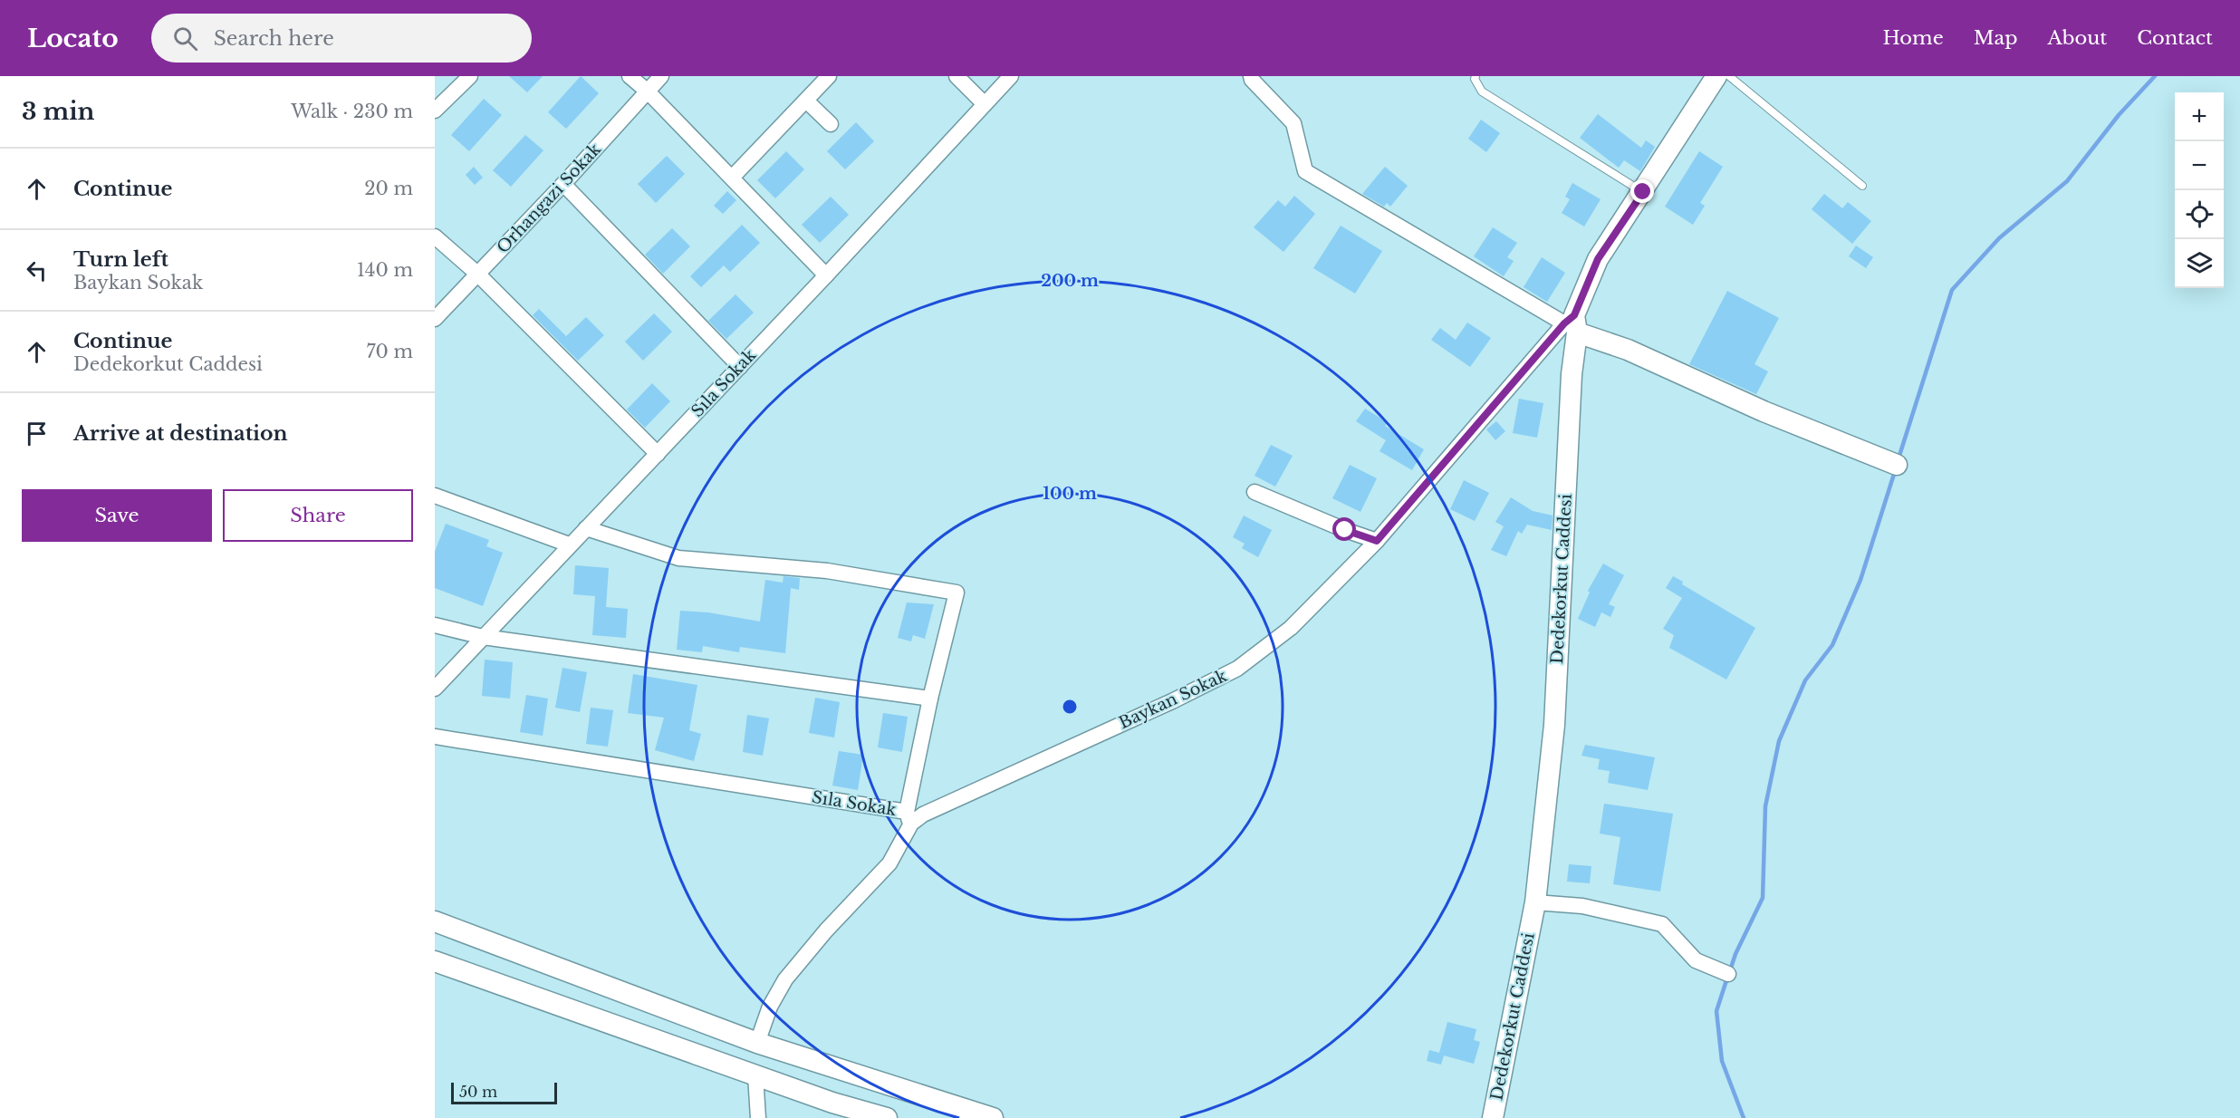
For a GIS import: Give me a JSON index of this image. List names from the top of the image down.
{
  "streets": {
    "street": [
      "Orhangazi Sokak",
      "Sıla Sokak",
      "Dedekorkut Caddesi",
      "Baykan Sokak"
    ]
  },
  "crossings": [
    ["Sıla Sokak", "Baykan Sokak"],
    ["Dedekorkut Caddesi", "Baykan Sokak"]
  ],
  "scale_bar": "50 m",
  "page": {
    "header": "Locato",
    "search": "Search here",
    "nav": [
      "Home",
      "Map",
      "About",
      "Contact"
    ],
    "heading": ["3 min", "Walk · 230 m"],
    "map_buttons": ["+", "−"],
    "list": [
      ["Continue", "20 m"],
      ["Turn left", "Baykan Sokak", "140 m"],
      ["Continue", "Dedekorkut Caddesi", "70 m"],
      "Arrive at destination"
    ],
    "buttons": ["Save", "Share"],
    "scale": "50 m"
  },
  "rings": ["200 m", "100 m"]
}
